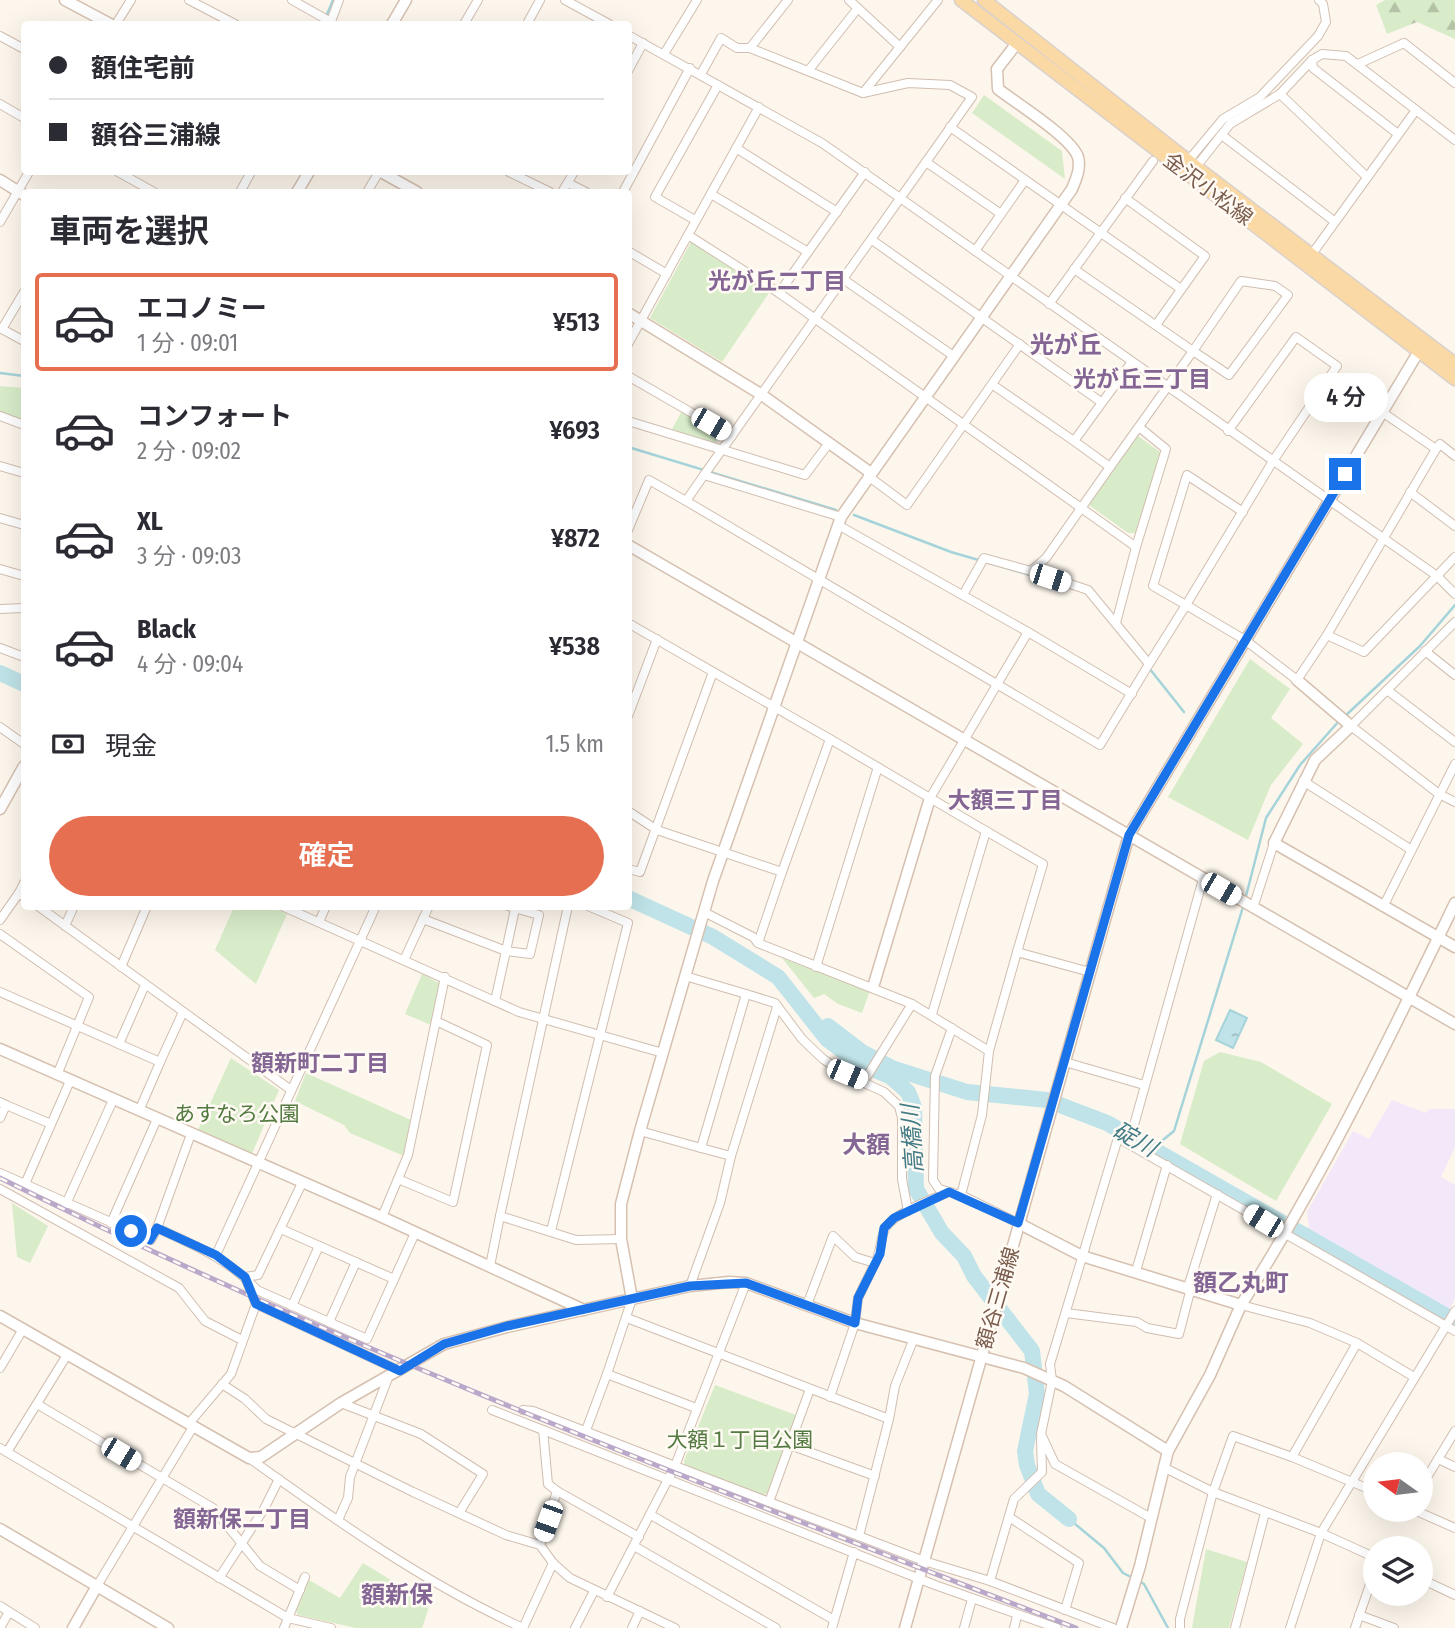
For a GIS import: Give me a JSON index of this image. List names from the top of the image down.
{
  "streets": {
    "main road": ["金沢小松線"],
    "street": ["額谷三浦線"]
  },
  "crossings": [
    ["金沢小松線", "額谷三浦線"]
  ],
  "districts": [
    "光が丘二丁目",
    "光が丘",
    "光が丘三丁目",
    "大額三丁目",
    "額新町二丁目",
    "大額",
    "額乙丸町",
    "額新保二丁目",
    "額新保"
  ],
  "water": ["高橋川", "碇川"],
  "parks": ["あすなろ公園", "大額１丁目公園"],
  "north": "left",
  "page": {
    "banner": ["額住宅前", "額谷三浦線"],
    "heading": "車両を選択",
    "list": [
      {
        "name": "エコノミー",
        "note": "1 分 · 09:01",
        "value": "¥513"
      },
      {
        "name": "コンフォート",
        "note": "2 分 · 09:02",
        "value": "¥693"
      },
      {
        "name": "XL",
        "note": "3 分 · 09:03",
        "value": "¥872"
      },
      {
        "name": "Black",
        "note": "4 分 · 09:04",
        "value": "¥538"
      }
    ],
    "bubble": "4 分",
    "pay": ["現金", "1.5 km"],
    "buttons": "確定"
  }
}
